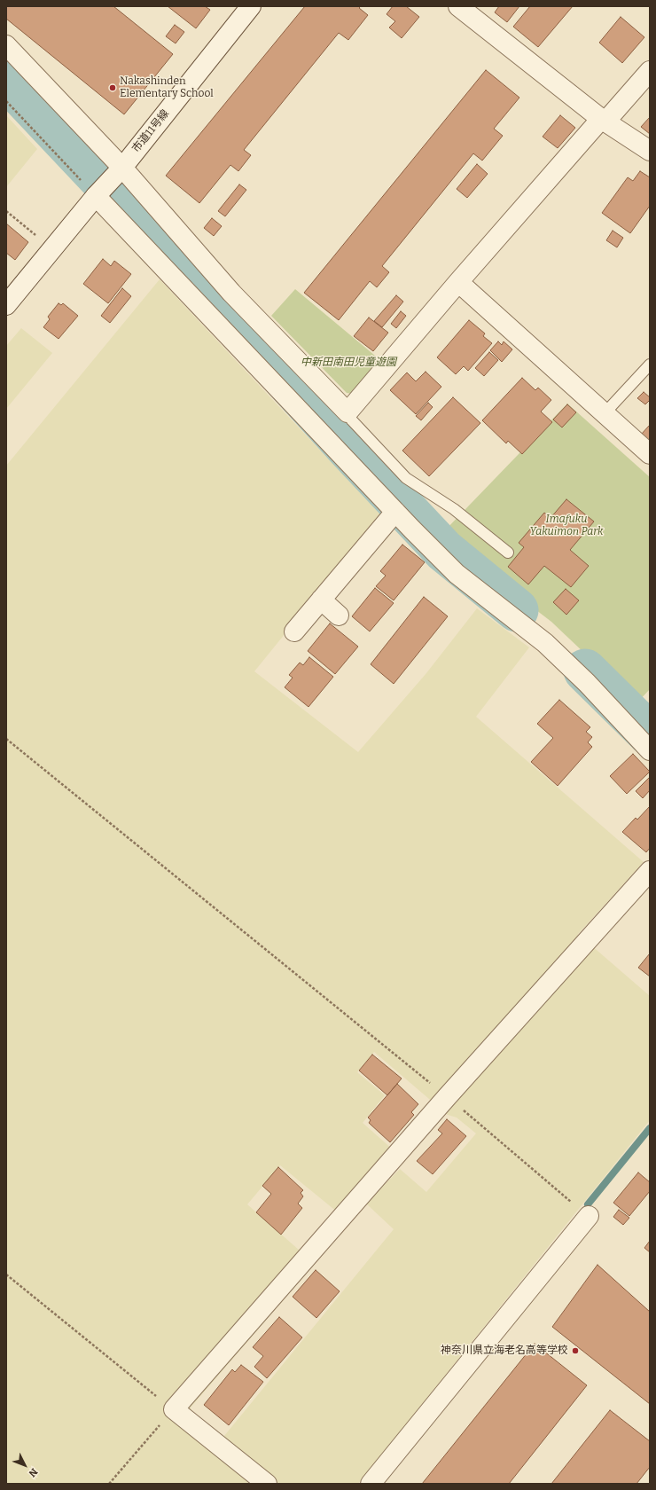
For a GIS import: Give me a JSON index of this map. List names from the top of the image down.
{
  "streets": {
    "street": ["市道11号線"]
  },
  "parks": ["中新田南田児童遊園", "Imafuku Yakuimon Park"],
  "places": ["Nakashinden Elementary School", "神奈川県立海老名高等学校"],
  "north": "bottom right"
}
